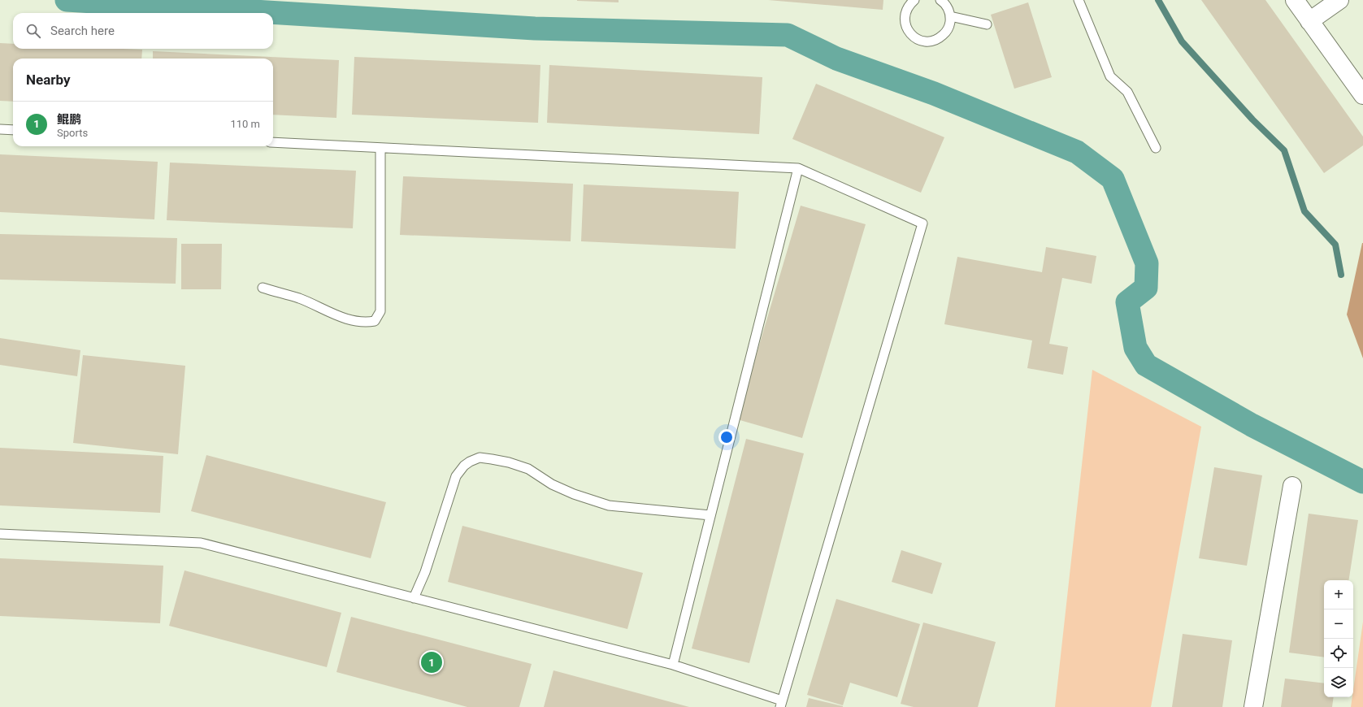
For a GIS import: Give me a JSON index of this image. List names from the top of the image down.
{
  "page": {
    "search": "Search here",
    "heading": "Nearby",
    "list": [
      {
        "mark": "1",
        "name": "鲲鹏",
        "note": "Sports",
        "value": "110 m"
      }
    ],
    "map_buttons": ["+", "−"],
    "pins": "1"
  }
}
